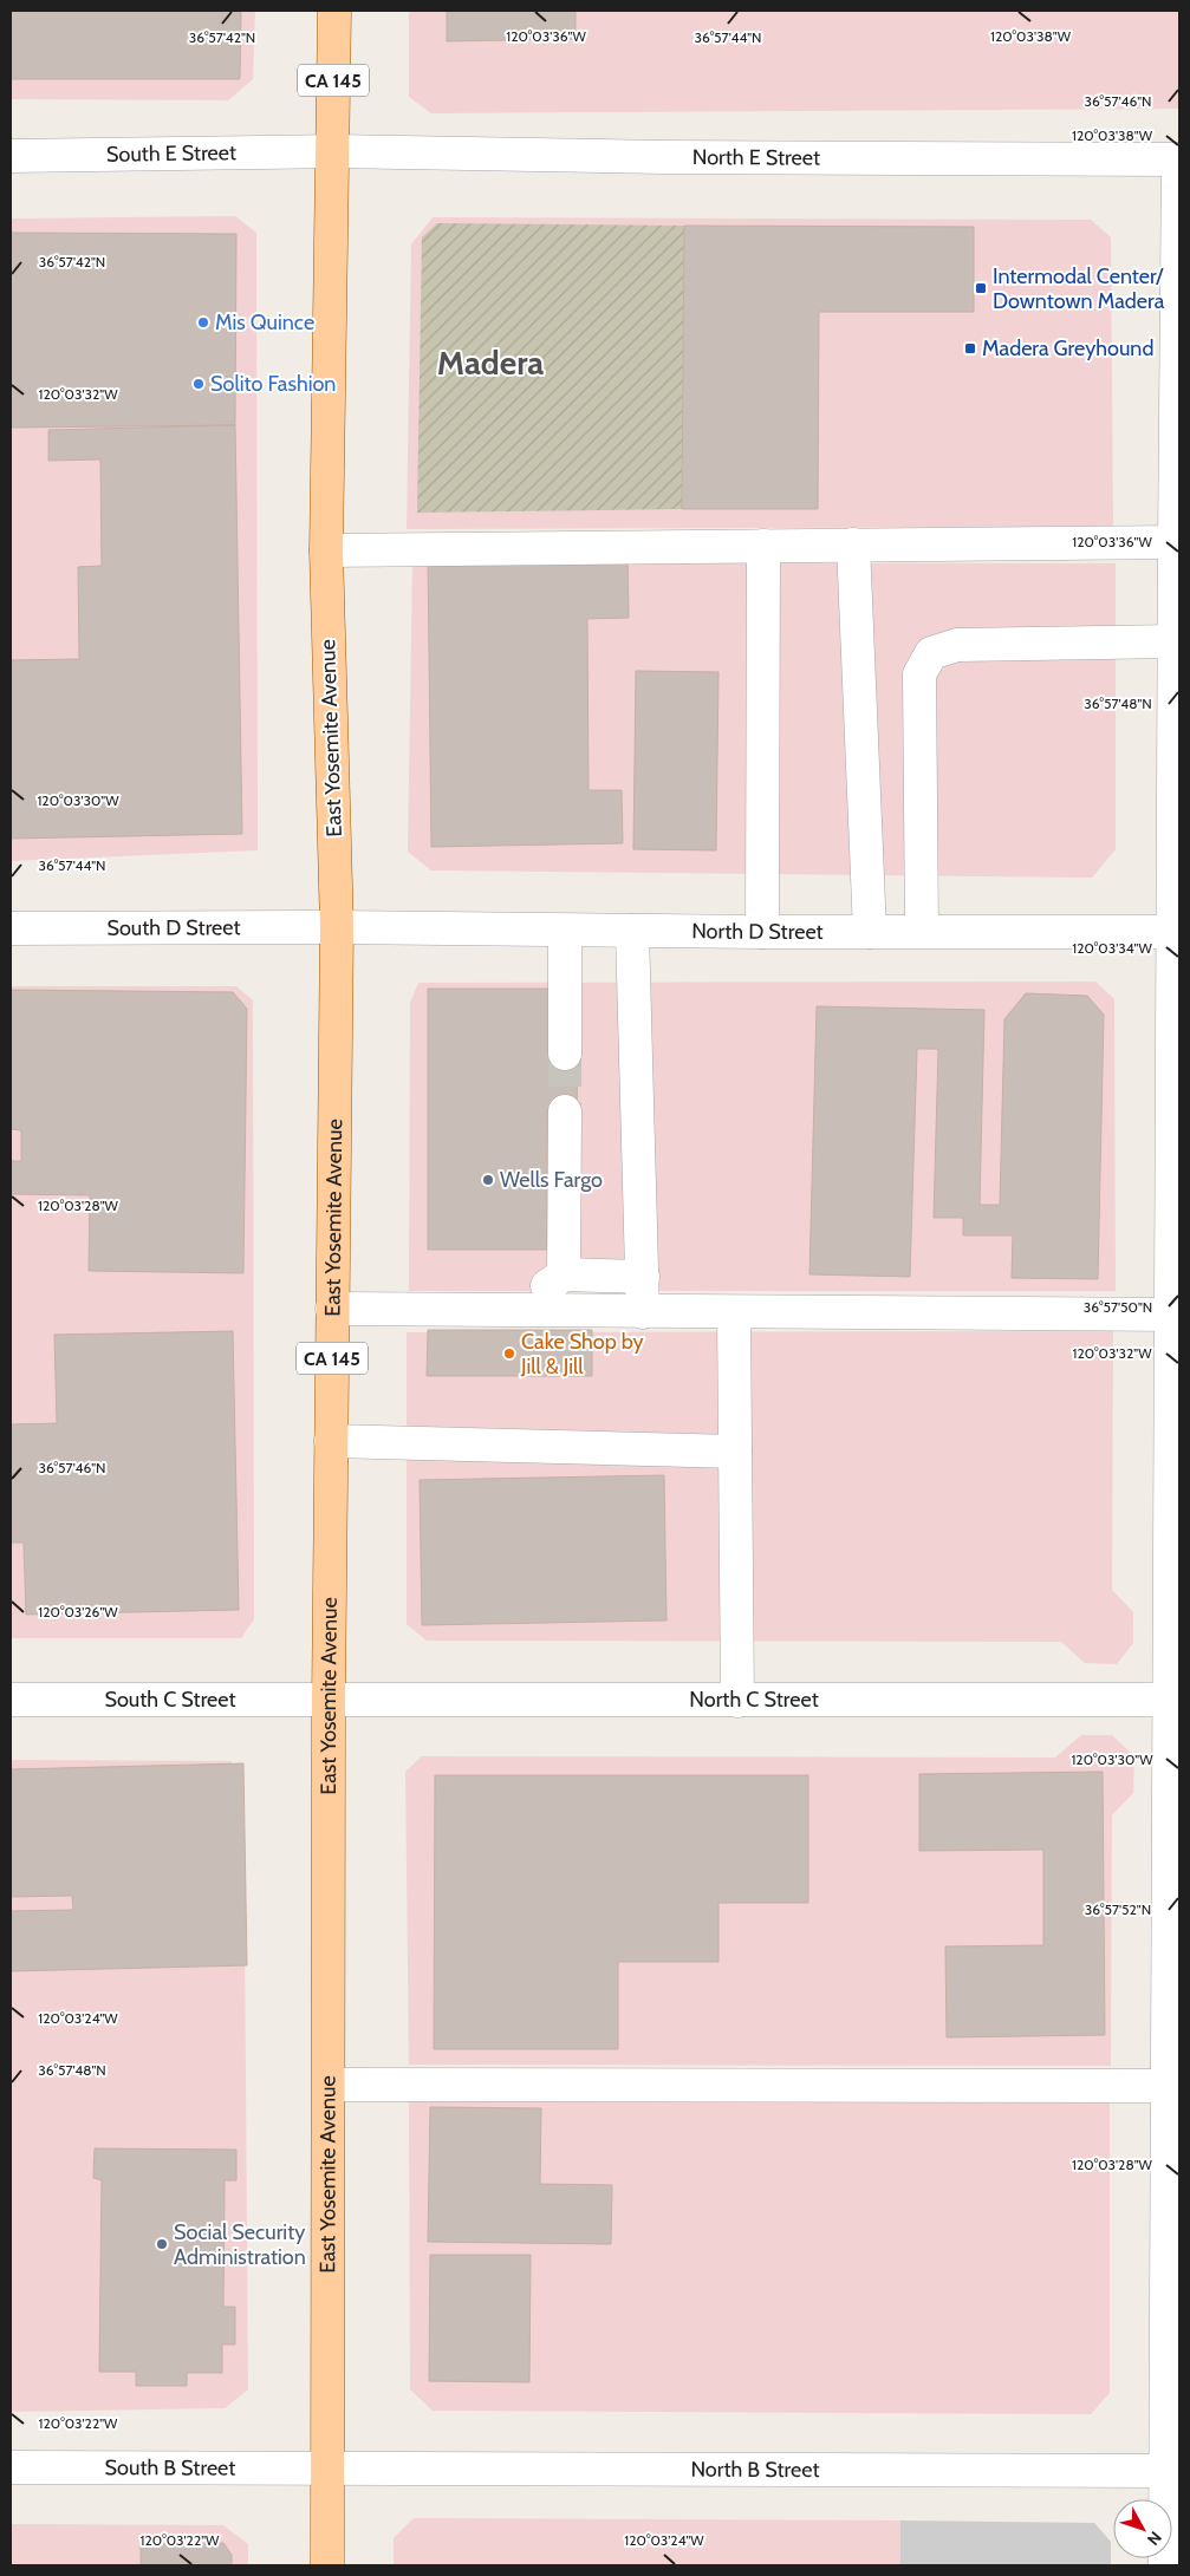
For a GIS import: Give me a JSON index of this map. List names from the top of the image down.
{
  "streets": {
    "main road": ["CA 145", "East Yosemite Avenue"],
    "street": [
      "South E Street",
      "North E Street",
      "South D Street",
      "North D Street",
      "South C Street",
      "North C Street",
      "South B Street",
      "North B Street"
    ]
  },
  "crossings": [
    ["South E Street", "North E Street"],
    ["South E Street", "East Yosemite Avenue"],
    ["North E Street", "East Yosemite Avenue"],
    ["East Yosemite Avenue", "South D Street"],
    ["East Yosemite Avenue", "North D Street"],
    ["East Yosemite Avenue", "South C Street"],
    ["East Yosemite Avenue", "North C Street"],
    ["East Yosemite Avenue", "South B Street"],
    ["East Yosemite Avenue", "North B Street"],
    ["South D Street", "North D Street"],
    ["South C Street", "North C Street"],
    ["South B Street", "North B Street"]
  ],
  "districts": ["Madera"],
  "places": {
    "transit": ["Intermodal Center/ Downtown Madera", "Madera Greyhound"],
    "other": [
      "Mis Quince",
      "Solito Fashion",
      "Wells Fargo",
      "Cake Shop by Jill & Jill",
      "Social Security Administration"
    ]
  },
  "north": "bottom right",
  "coordinates": [
    "120°03'36\"W",
    "120°03'38\"W",
    "36°57'42\"N",
    "36°57'44\"N",
    "36°57'46\"N",
    "120°03'32\"W",
    "36°57'48\"N",
    "120°03'30\"W",
    "120°03'34\"W",
    "120°03'28\"W",
    "36°57'50\"N",
    "120°03'26\"W",
    "36°57'52\"N",
    "120°03'24\"W",
    "120°03'22\"W"
  ]
}
